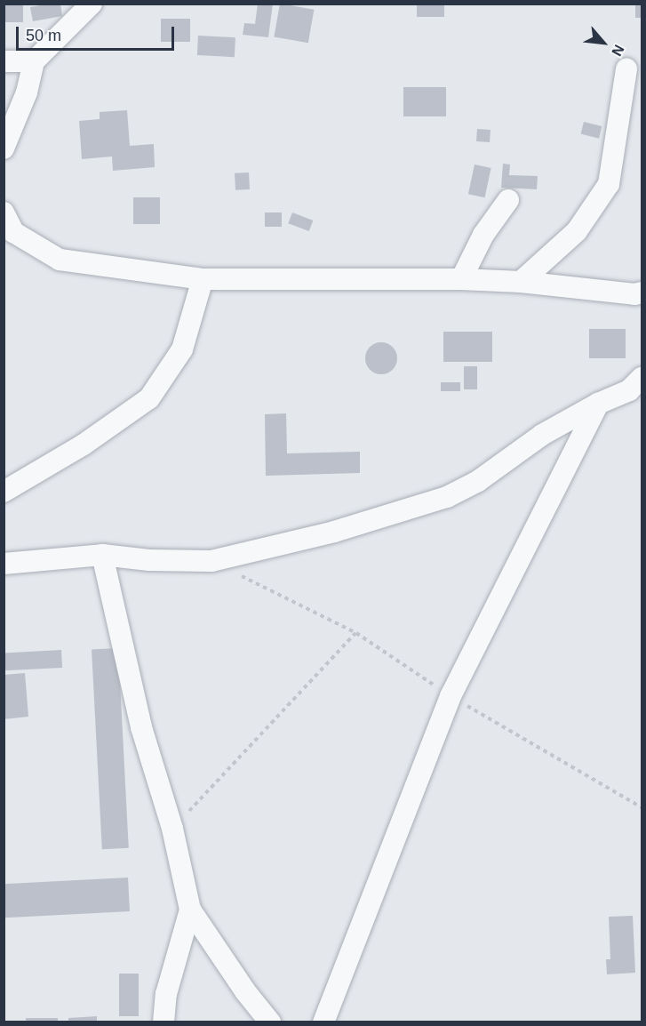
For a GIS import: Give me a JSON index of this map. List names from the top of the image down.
{
  "scale_bar": "50 m",
  "north": "bottom right"
}
